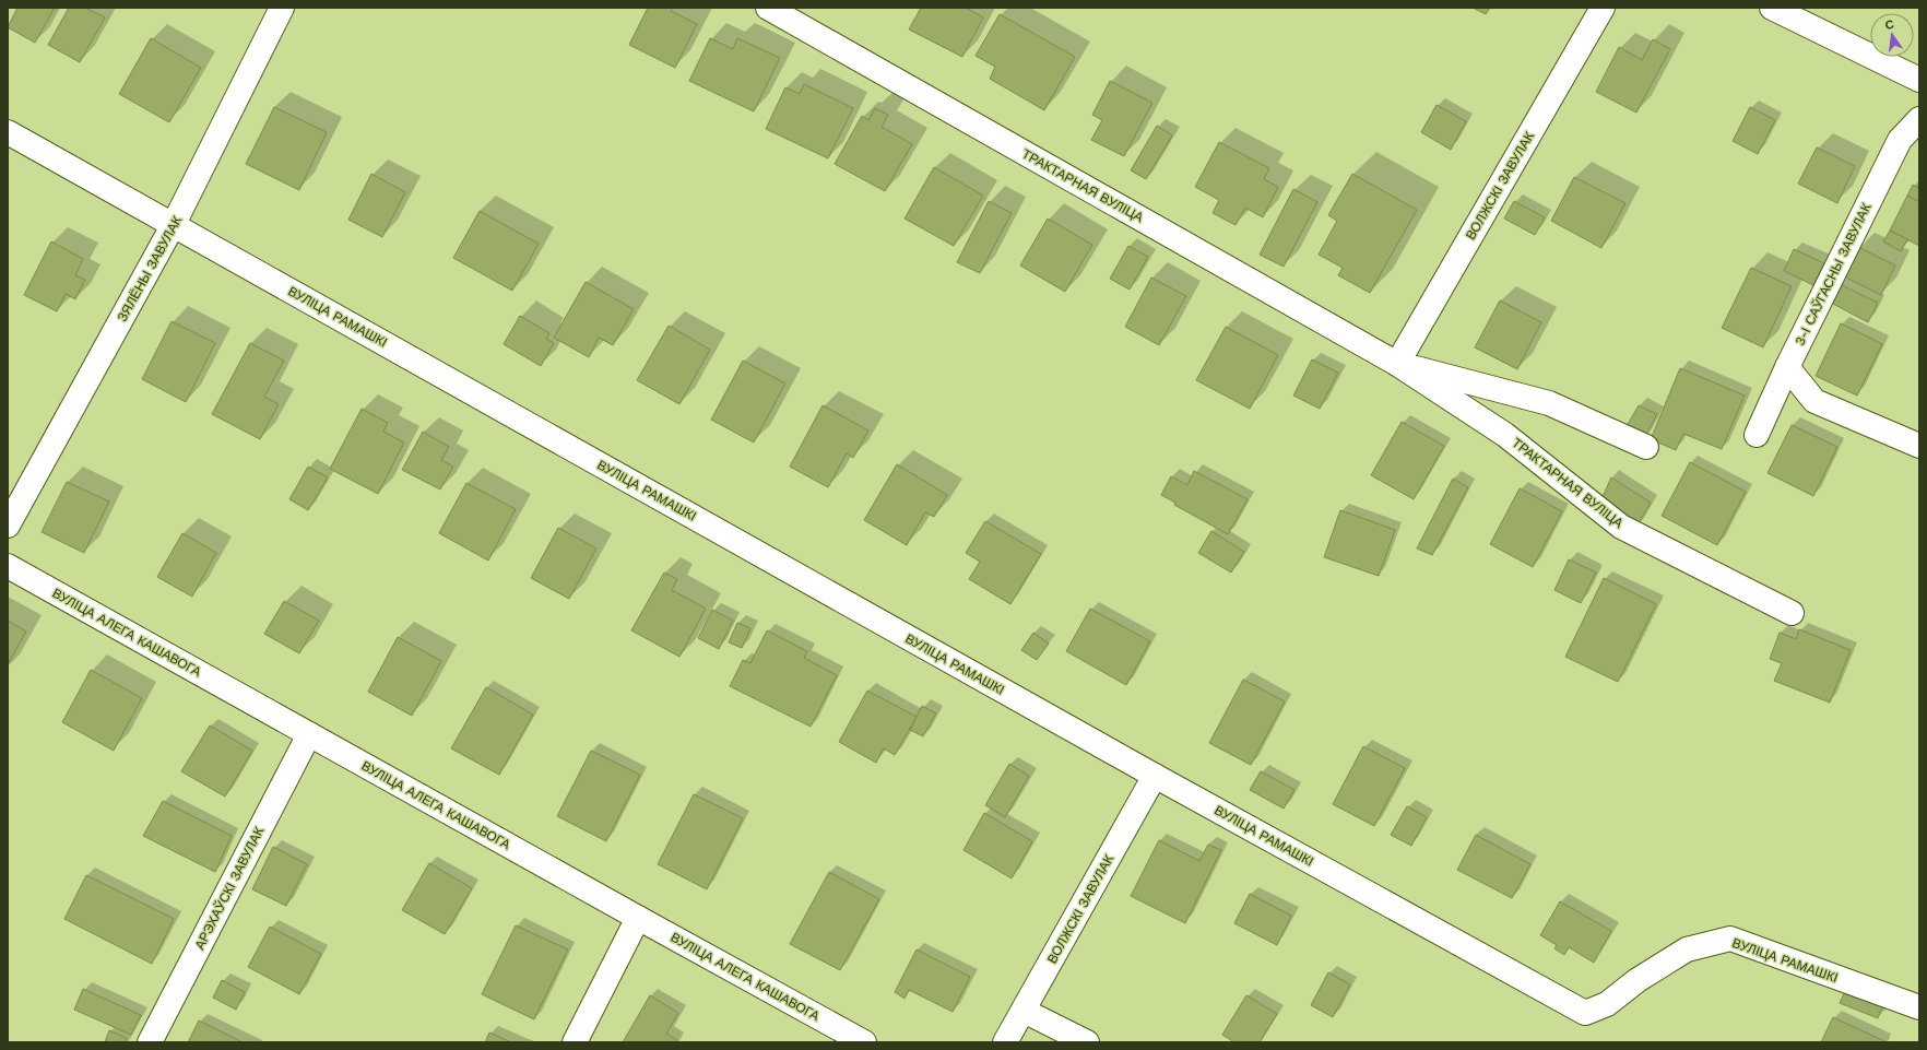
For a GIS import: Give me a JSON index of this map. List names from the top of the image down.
{
  "streets": {
    "street": [
      "ТРАКТАРНАЯ ВУЛІЦА",
      "ВОЛЖСКІ ЗАВУЛАК",
      "ЗЯЛЁНЫ ЗАВУЛАК",
      "3-І САЎГАСНЫ ЗАВУЛАК",
      "ВУЛІЦА РАМАШКІ",
      "ВУЛІЦА АЛЕГА КАШАВОГА",
      "АРЭХАЎСКІ ЗАВУЛАК"
    ]
  },
  "crossings": [
    ["ТРАКТАРНАЯ ВУЛІЦА", "ВОЛЖСКІ ЗАВУЛАК"],
    ["ВОЛЖСКІ ЗАВУЛАК", "ВУЛІЦА РАМАШКІ"],
    ["ЗЯЛЁНЫ ЗАВУЛАК", "ВУЛІЦА РАМАШКІ"],
    ["ВУЛІЦА АЛЕГА КАШАВОГА", "АРЭХАЎСКІ ЗАВУЛАК"]
  ],
  "north": "top"
}
